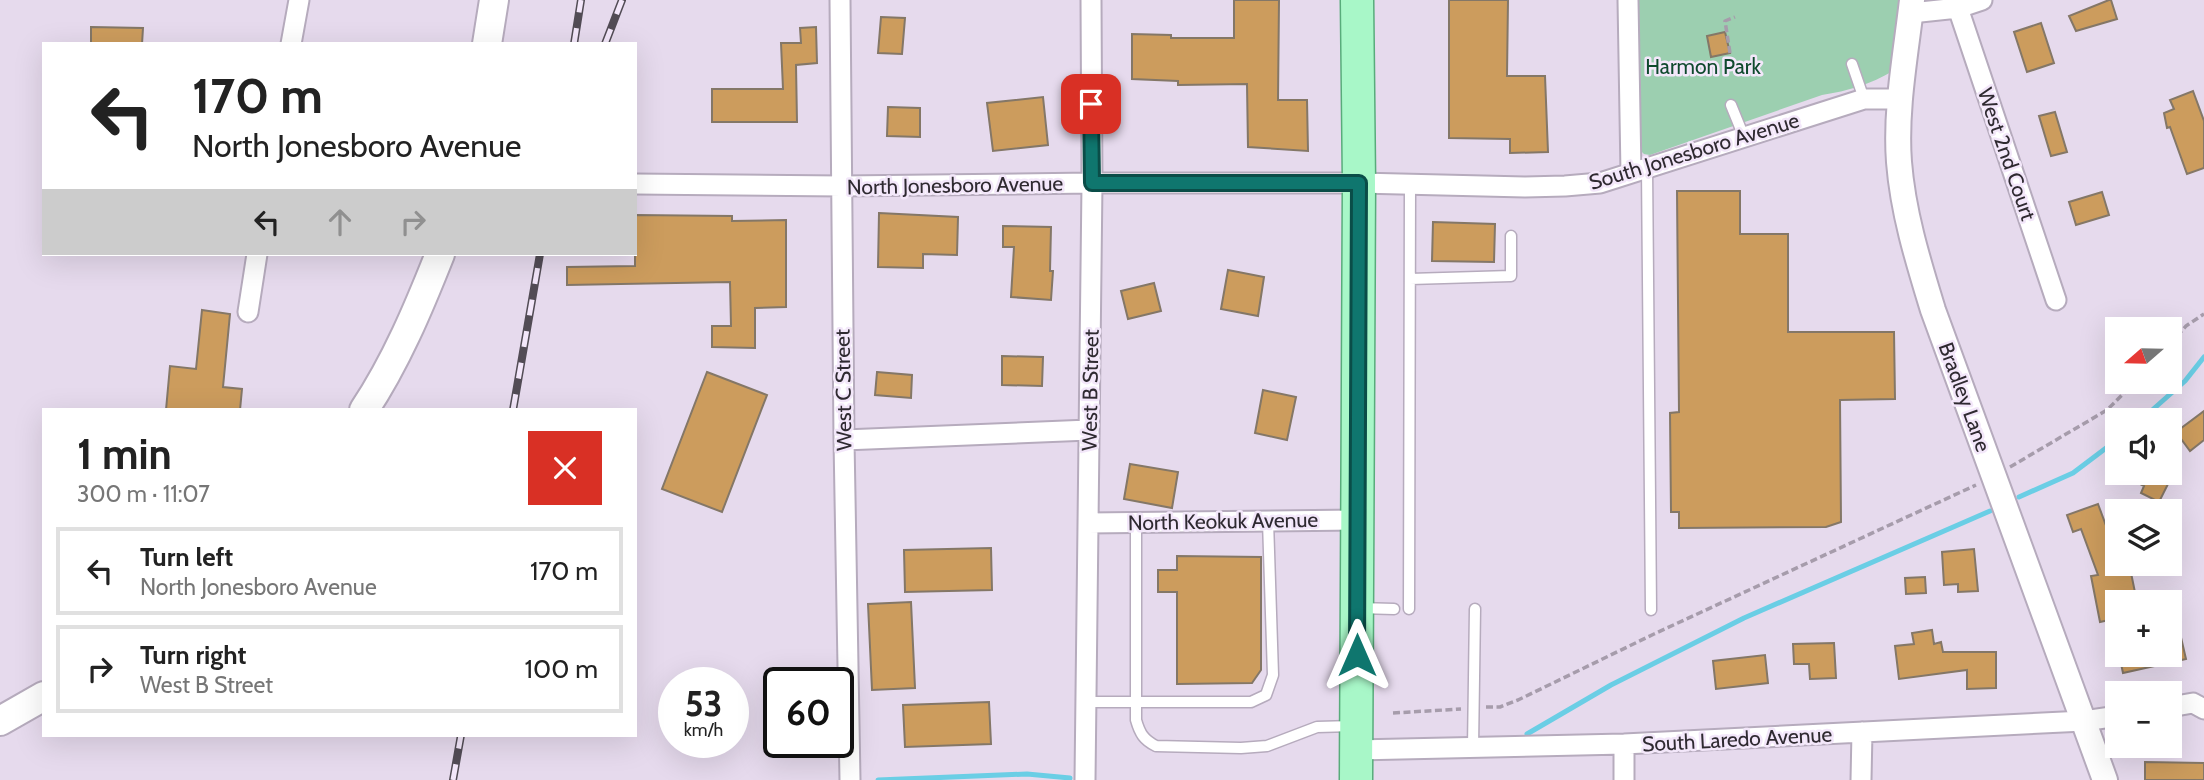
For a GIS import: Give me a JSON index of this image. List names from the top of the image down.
{
  "streets": {
    "street": [
      "South Jonesboro Avenue",
      "West 2nd Court",
      "North Jonesboro Avenue",
      "West C Street",
      "West B Street",
      "Bradley Lane",
      "North Keokuk Avenue",
      "South Laredo Avenue"
    ]
  },
  "crossings": [
    ["South Jonesboro Avenue", "North Jonesboro Avenue"],
    ["South Jonesboro Avenue", "Bradley Lane"],
    ["North Jonesboro Avenue", "West C Street"],
    ["North Jonesboro Avenue", "West B Street"],
    ["West B Street", "North Keokuk Avenue"],
    ["Bradley Lane", "South Laredo Avenue"]
  ],
  "parks": ["Harmon Park"],
  "north": "left",
  "page": {
    "turn": ["170 m", "North Jonesboro Avenue"],
    "map_buttons": ["+", "−"],
    "heading": ["1 min", "300 m · 11:07"],
    "list": [
      {
        "name": "Turn left",
        "note": "North Jonesboro Avenue",
        "value": "170 m"
      },
      {
        "name": "Turn right",
        "note": "West B Street",
        "value": "100 m"
      }
    ],
    "speed": "53 km/h",
    "limit": "60"
  }
}
